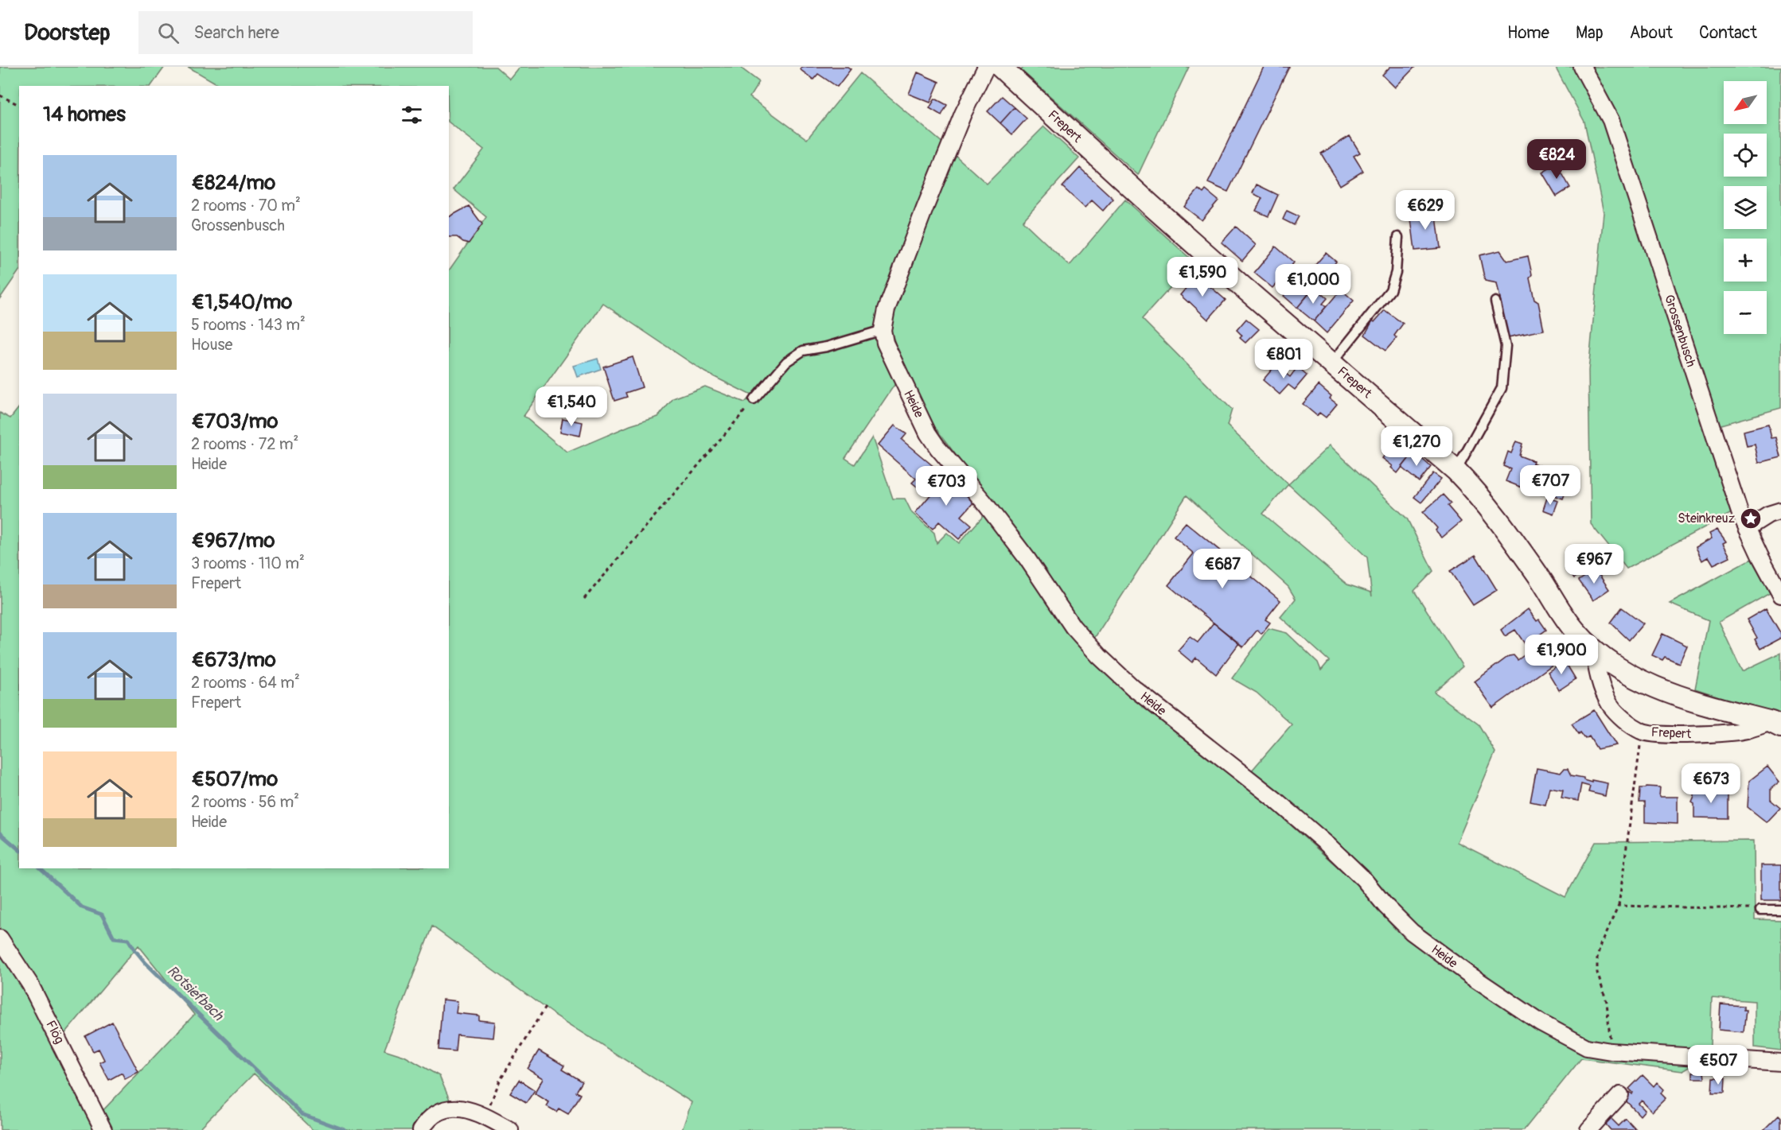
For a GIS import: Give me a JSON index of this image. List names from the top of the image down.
{
  "streets": {
    "street": [
      "Frepert",
      "Grossenbusch",
      "Heide",
      "Flög"
    ]
  },
  "water": ["Rotsiefbach"],
  "places": {
    "place": ["Steinkreuz"]
  },
  "north": "bottom left",
  "page": {
    "header": "Doorstep",
    "search": "Search here",
    "nav": [
      "Home",
      "Map",
      "About",
      "Contact"
    ],
    "map_buttons": ["+", "−"],
    "heading": "14 homes",
    "price": [
      "€824",
      "€629",
      "€1,590",
      "€1,000",
      "€801",
      "€1,540",
      "€1,270",
      "€707",
      "€703",
      "€967",
      "€687",
      "€1,900",
      "€673",
      "€507"
    ],
    "list": [
      {
        "name": "€824/mo",
        "note": "2 rooms · 70 m² · Grossenbusch"
      },
      {
        "name": "€1,540/mo",
        "note": "5 rooms · 143 m² · House"
      },
      {
        "name": "€703/mo",
        "note": "2 rooms · 72 m² · Heide"
      },
      {
        "name": "€967/mo",
        "note": "3 rooms · 110 m² · Frepert"
      },
      {
        "name": "€673/mo",
        "note": "2 rooms · 64 m² · Frepert"
      },
      {
        "name": "€507/mo",
        "note": "2 rooms · 56 m² · Heide"
      }
    ]
  }
}
